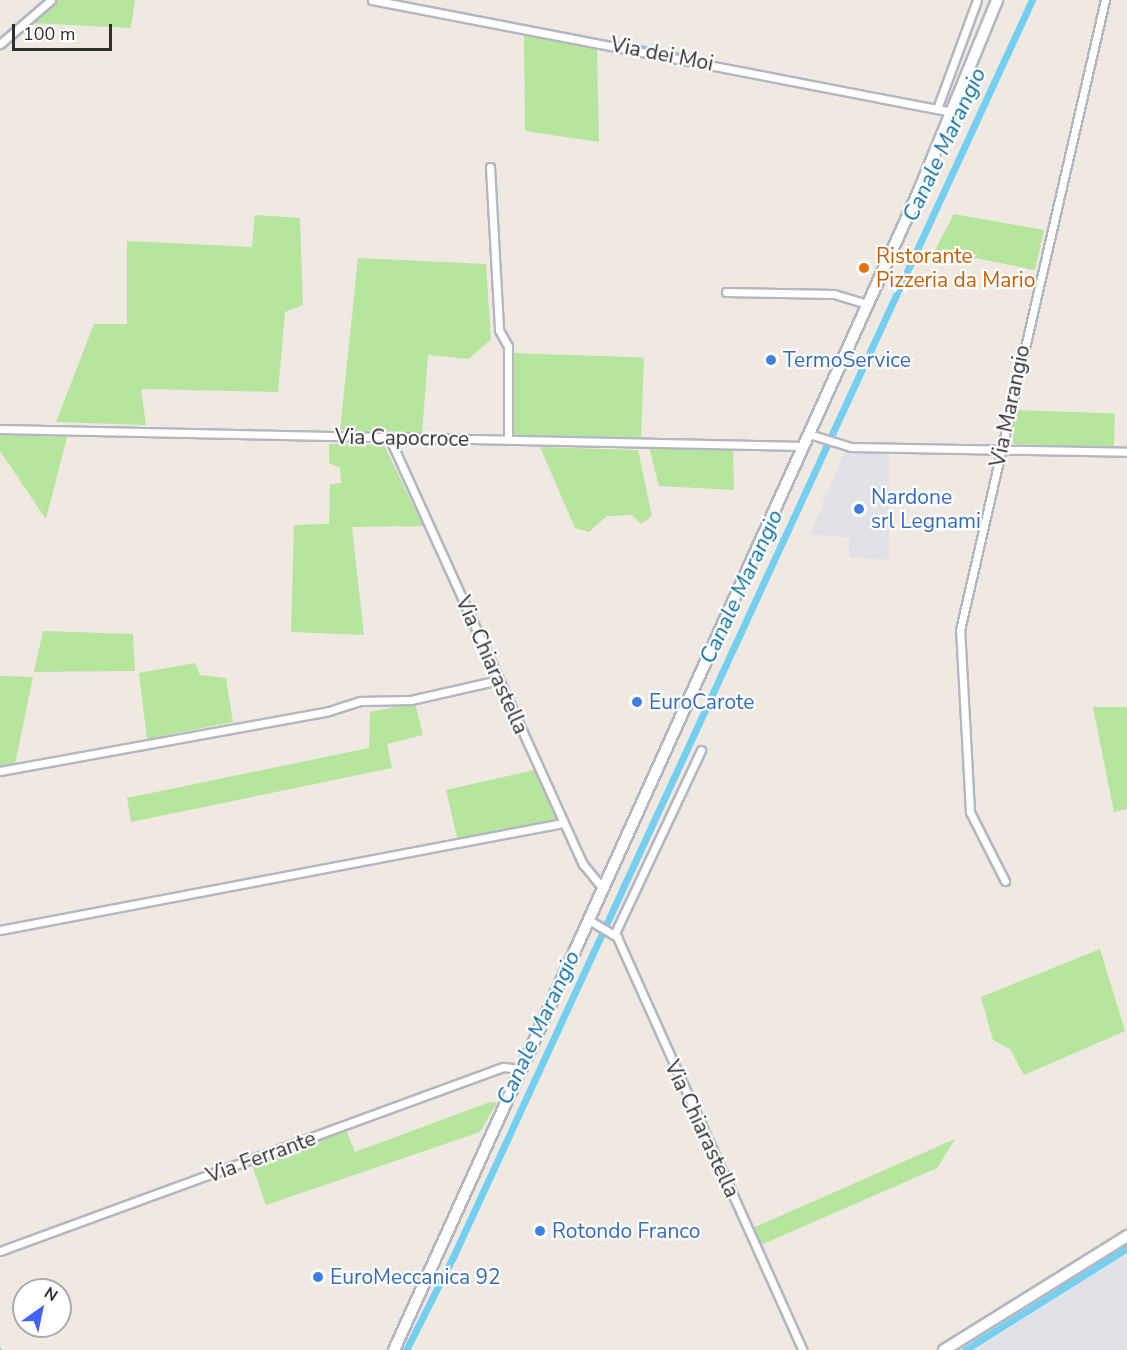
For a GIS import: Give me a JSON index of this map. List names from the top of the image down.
{
  "streets": {
    "street": [
      "Via dei Moi",
      "Via Marangio",
      "Via Capocroce",
      "Via Chiarastella",
      "Via Ferrante"
    ]
  },
  "crossings": [
    ["Via Capocroce", "Via Chiarastella"]
  ],
  "water": ["Canale Marangio"],
  "places": [
    "Ristorante Pizzeria da Mario",
    "TermoService",
    "Nardone srl Legnami",
    "EuroCarote",
    "Rotondo Franco",
    "EuroMeccanica 92"
  ],
  "scale_bar": "100 m",
  "north": "top right"
}
